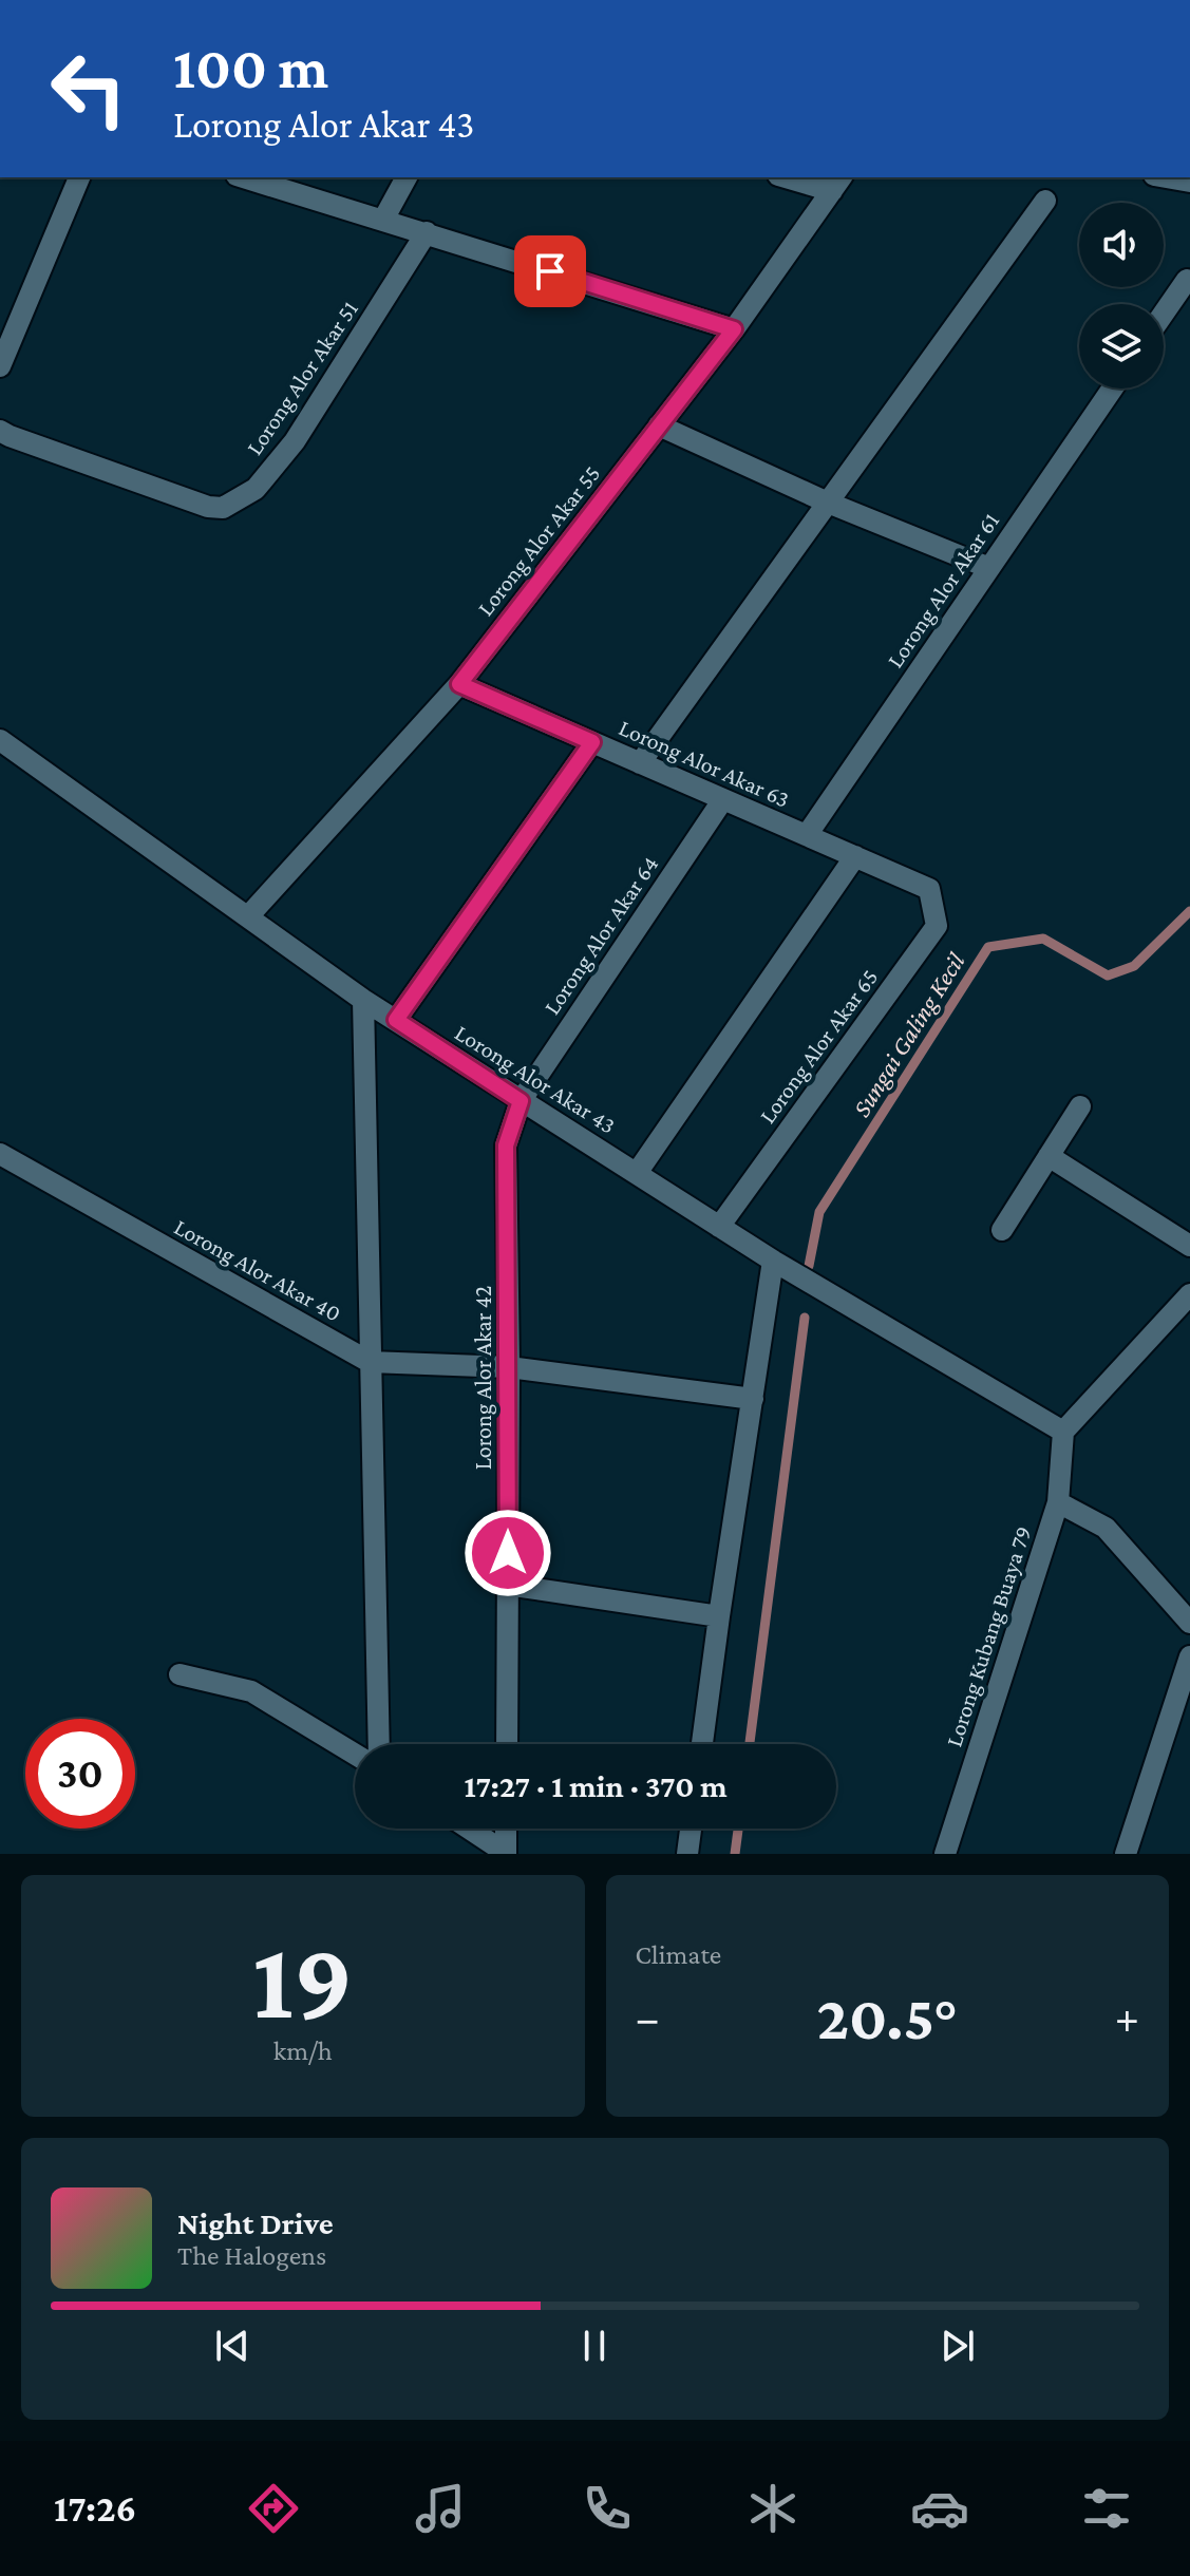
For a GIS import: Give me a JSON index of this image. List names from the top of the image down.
{
  "streets": {
    "street": [
      "Lorong Alor Akar 51",
      "Lorong Alor Akar 55",
      "Lorong Alor Akar 61",
      "Lorong Alor Akar 63",
      "Lorong Alor Akar 64",
      "Lorong Alor Akar 65",
      "Lorong Alor Akar 43",
      "Lorong Alor Akar 40",
      "Lorong Alor Akar 42",
      "Lorong Kubang Buaya 79"
    ]
  },
  "crossings": [
    ["Lorong Alor Akar 55", "Lorong Alor Akar 63"],
    ["Lorong Alor Akar 55", "Lorong Alor Akar 43"],
    ["Lorong Alor Akar 61", "Lorong Alor Akar 63"],
    ["Lorong Alor Akar 63", "Lorong Alor Akar 64"],
    ["Lorong Alor Akar 63", "Lorong Alor Akar 65"],
    ["Lorong Alor Akar 64", "Lorong Alor Akar 43"],
    ["Lorong Alor Akar 64", "Lorong Alor Akar 42"],
    ["Lorong Alor Akar 65", "Lorong Alor Akar 43"],
    ["Lorong Alor Akar 43", "Lorong Alor Akar 42"],
    ["Lorong Alor Akar 43", "Lorong Kubang Buaya 79"],
    ["Lorong Alor Akar 40", "Lorong Alor Akar 42"]
  ],
  "water": ["Sungai Galing Kecil"],
  "page": {
    "turn": ["100 m", "Lorong Alor Akar 43"],
    "limit": "30",
    "trip": "17:27 · 1 min · 370 m",
    "tile": [
      ["19", "km/h"],
      "Climate"
    ],
    "heat": ["−", "20.5°", "+"],
    "song": ["Night Drive", "The Halogens"],
    "tabs": "17:26"
  }
}
